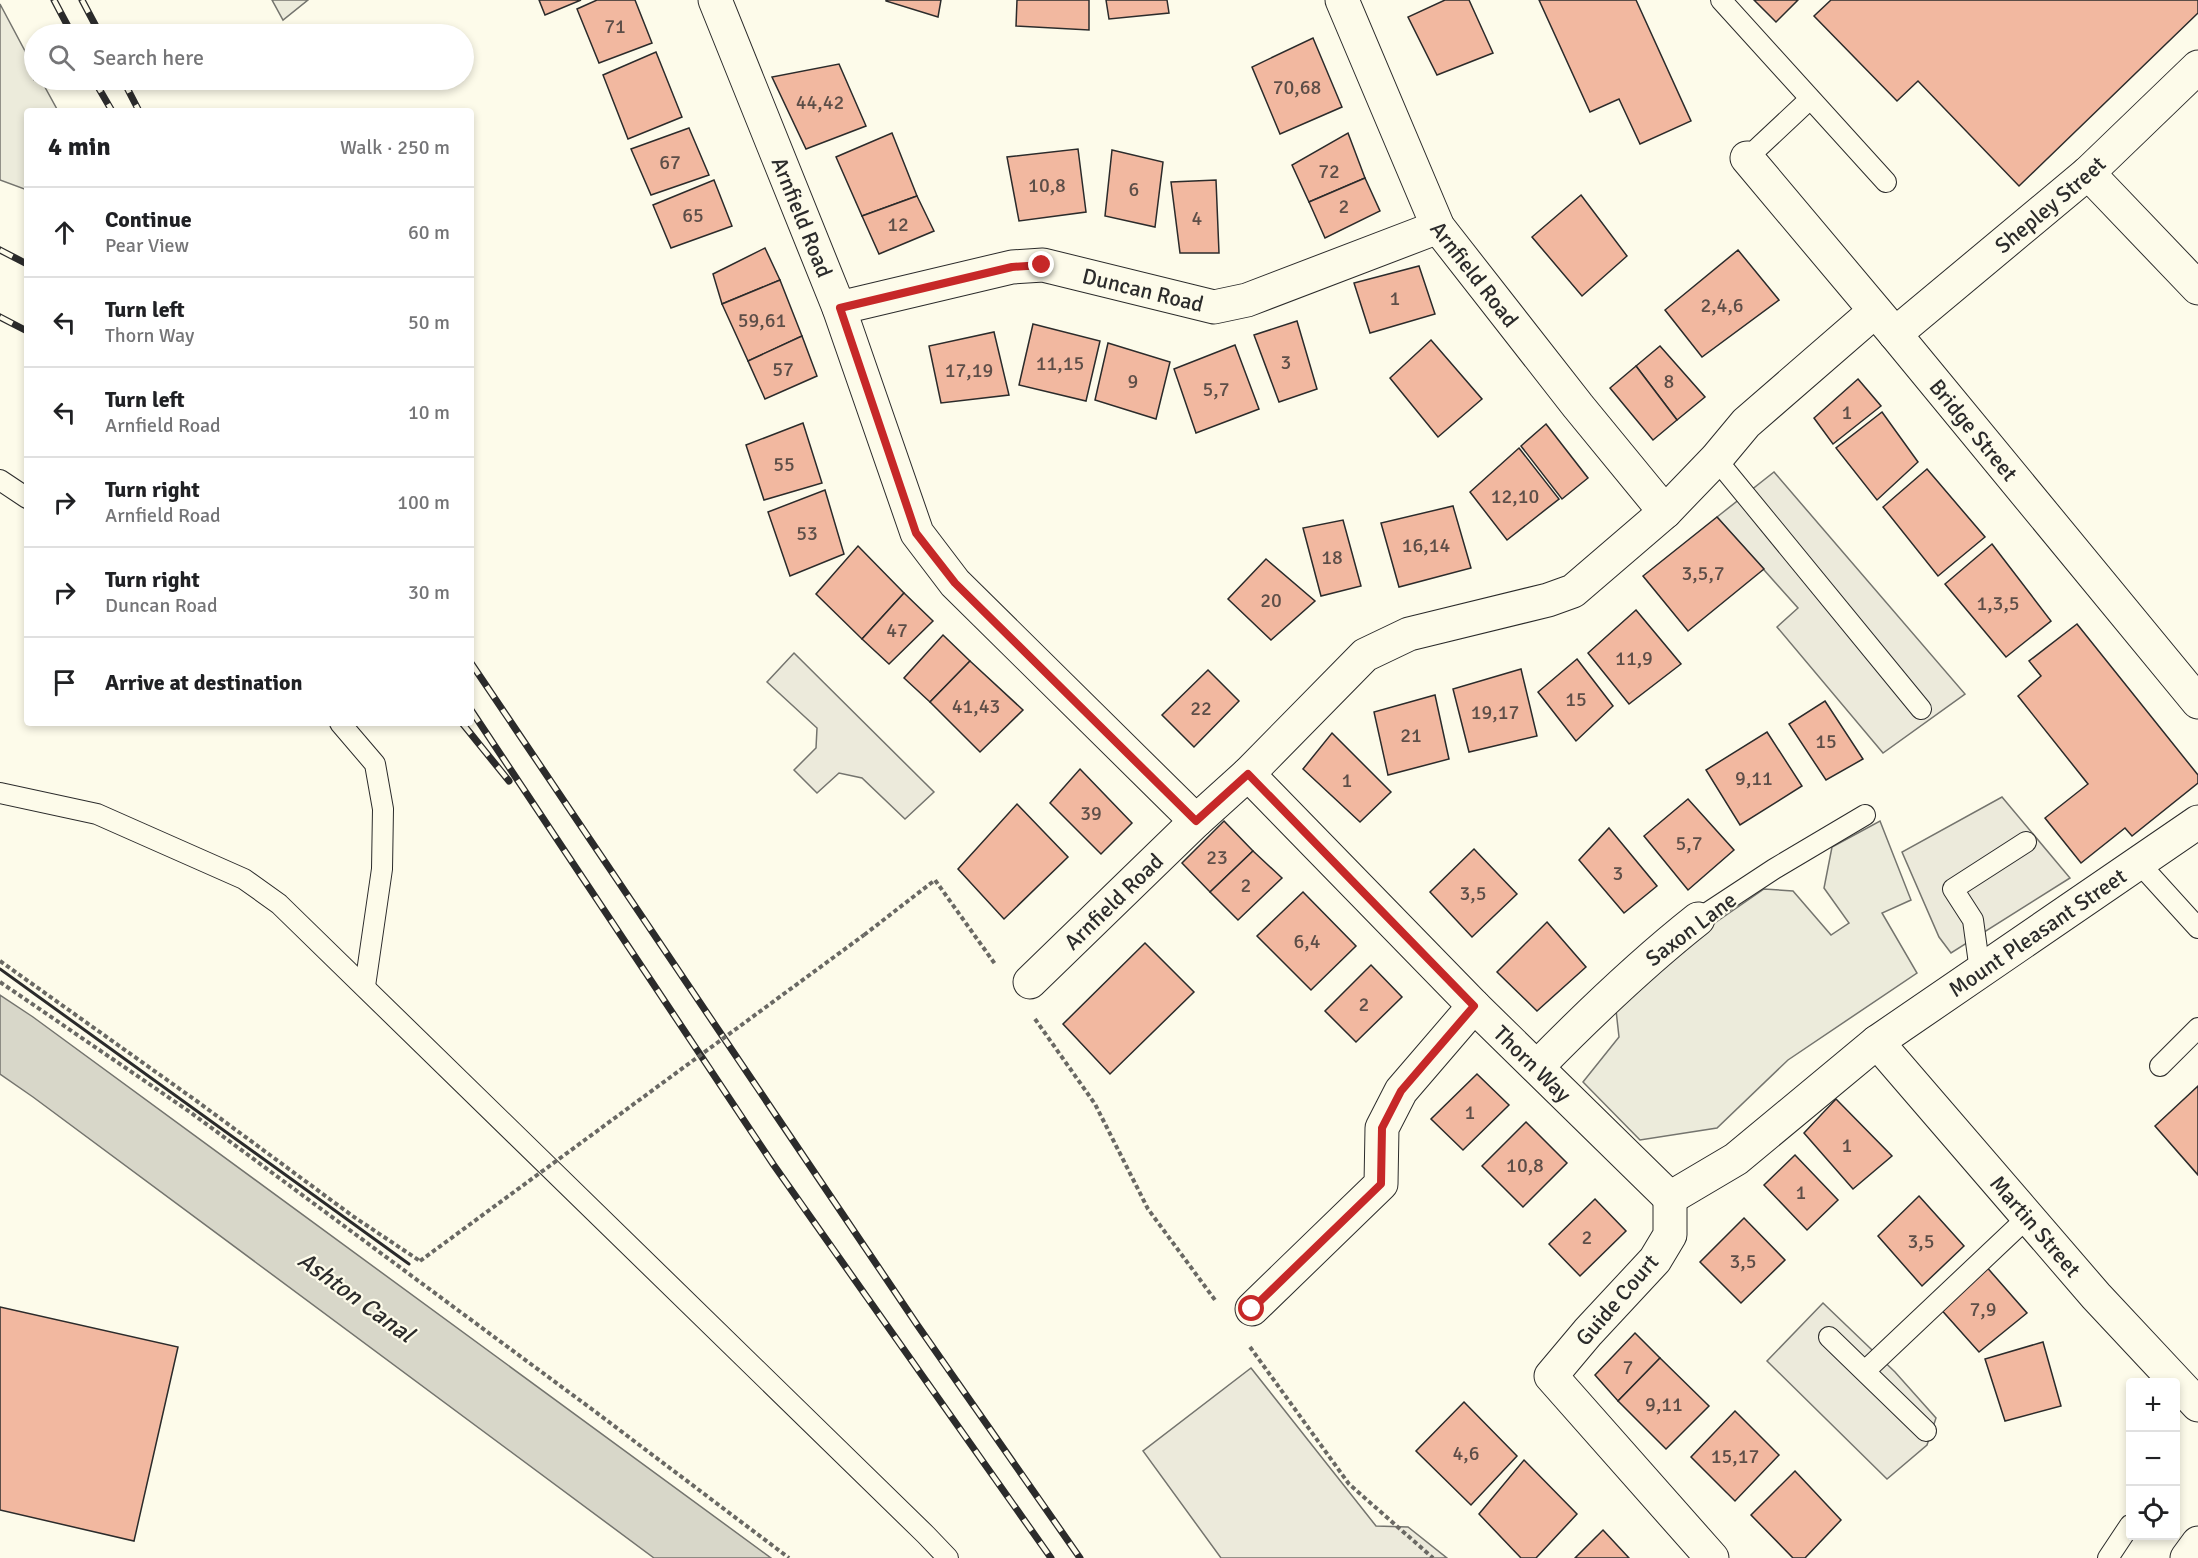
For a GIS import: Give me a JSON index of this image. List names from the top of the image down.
{
  "streets": {
    "main road": [
      "Shepley Street",
      "Arnfield Road",
      "Duncan Road",
      "Bridge Street",
      "Saxon Lane",
      "Mount Pleasant Street",
      "Thorn Way",
      "Martin Street",
      "Guide Court"
    ]
  },
  "crossings": [
    ["Shepley Street", "Arnfield Road"],
    ["Shepley Street", "Bridge Street"],
    ["Arnfield Road", "Duncan Road"],
    ["Arnfield Road", "Bridge Street"],
    ["Arnfield Road", "Thorn Way"],
    ["Saxon Lane", "Thorn Way"],
    ["Mount Pleasant Street", "Martin Street"],
    ["Thorn Way", "Guide Court"]
  ],
  "water": ["Ashton Canal"],
  "house_numbers": [
    "71",
    "70,68",
    "44,42",
    "67",
    "72",
    "10,8",
    "6",
    "2",
    "65",
    "4",
    "12",
    "1",
    "2,4,6",
    "59,61",
    "3",
    "11,15",
    "57",
    "17,19",
    "9",
    "8",
    "5,7",
    "1",
    "55",
    "12,10",
    "53",
    "16,14",
    "18",
    "3,5,7",
    "20",
    "1,3,5",
    "47",
    "11,9",
    "15",
    "41,43",
    "22",
    "19,17",
    "21",
    "15",
    "9,11",
    "1",
    "39",
    "5,7",
    "23",
    "3",
    "2",
    "3,5",
    "6,4",
    "2",
    "1",
    "1",
    "10,8",
    "1",
    "2",
    "3,5",
    "3,5",
    "7,9",
    "7",
    "9,11",
    "4,6",
    "15,17"
  ],
  "page": {
    "search": "Search here",
    "heading": ["4 min", "Walk · 250 m"],
    "list": [
      ["Continue", "Pear View", "60 m"],
      ["Turn left", "Thorn Way", "50 m"],
      ["Turn left", "Arnfield Road", "10 m"],
      ["Turn right", "Arnfield Road", "100 m"],
      ["Turn right", "Duncan Road", "30 m"],
      "Arrive at destination"
    ],
    "map_buttons": ["+", "−"]
  }
}
